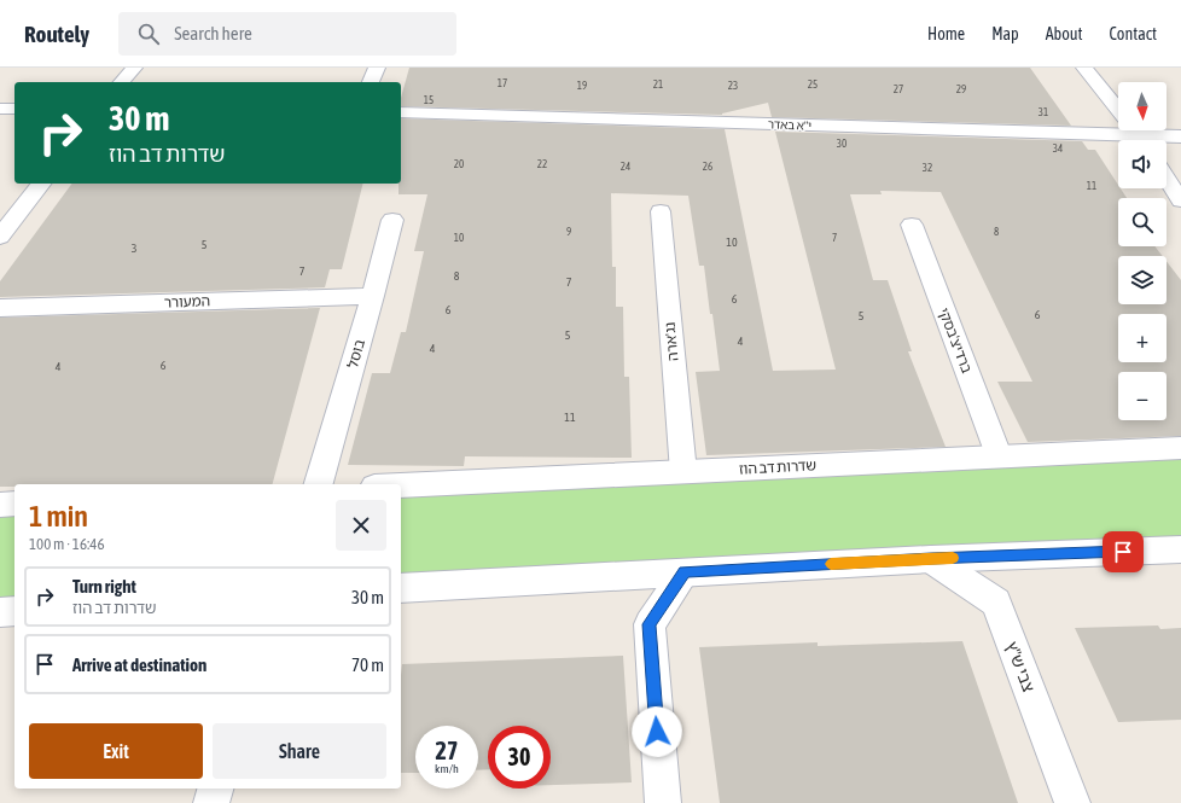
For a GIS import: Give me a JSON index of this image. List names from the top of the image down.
{
  "streets": {
    "street": [
      "י\"א באדר",
      "המעורר",
      "ברדיצ'בסקי",
      "נג'ארה",
      "בוסל",
      "שדרות דב הוז",
      "צבי ש\"ץ"
    ]
  },
  "crossings": [
    ["המעורר", "בוסל"],
    ["ברדיצ'בסקי", "שדרות דב הוז"],
    ["נג'ארה", "שדרות דב הוז"]
  ],
  "house_numbers": [
    "17",
    "21",
    "25",
    "19",
    "23",
    "27",
    "29",
    "15",
    "31",
    "30",
    "34",
    "20",
    "22",
    "24",
    "26",
    "32",
    "11",
    "9",
    "8",
    "10",
    "7",
    "10",
    "5",
    "3",
    "7",
    "8",
    "7",
    "6",
    "6",
    "6",
    "5",
    "5",
    "4",
    "4",
    "6",
    "4",
    "11"
  ],
  "north": "bottom",
  "page": {
    "header": "Routely",
    "search": "Search here",
    "nav": [
      "Home",
      "Map",
      "About",
      "Contact"
    ],
    "map_buttons": ["+", "−"],
    "turn": ["30 m", "שדרות דב הוז"],
    "heading": ["1 min", "100 m · 16:46"],
    "list": [
      {
        "name": "Turn right",
        "note": "שדרות דב הוז",
        "value": "30 m"
      },
      {
        "name": "Arrive at destination",
        "value": "70 m"
      }
    ],
    "buttons": ["Exit", "Share"],
    "speed": "27 km/h",
    "limit": "30"
  }
}
